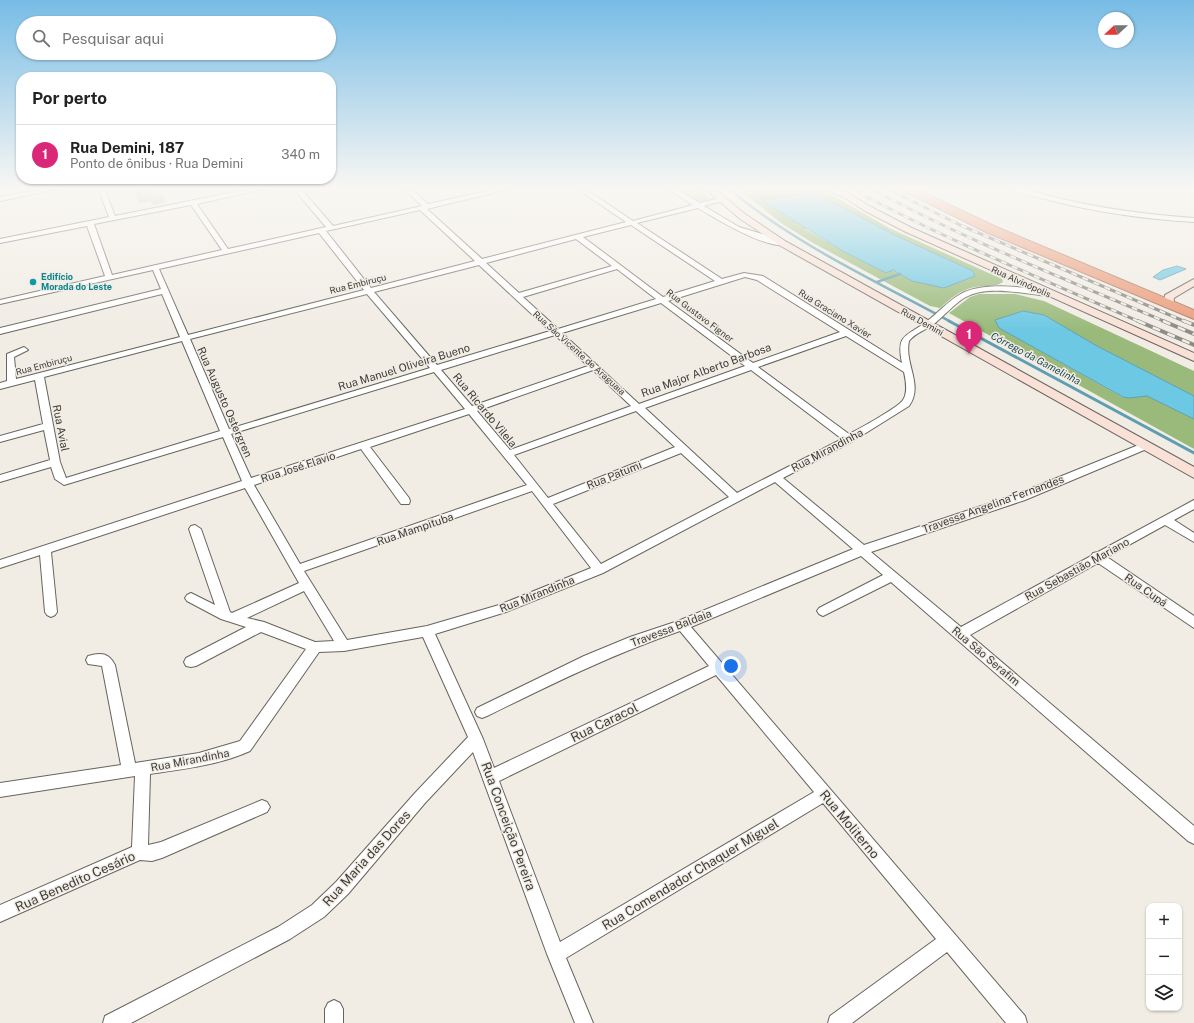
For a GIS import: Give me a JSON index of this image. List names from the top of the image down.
{
  "streets": {
    "street": [
      "Rua Alvinópolis",
      "Rua Embiruçu",
      "Rua Graciano Xavier",
      "Rua Gustavo Figner",
      "Rua Demini",
      "Rua São Vicente de Araguaia",
      "Rua Manuel Oliveira Bueno",
      "Rua Major Alberto Barbosa",
      "Rua Augusto Ostergren",
      "Rua Ricardo Vilela",
      "Rua Avial",
      "Rua Mirandinha",
      "Rua José Flavio",
      "Rua Patumi",
      "Travessa Angelina Fernandes",
      "Rua Mampituba",
      "Rua Sebastião Mariano",
      "Rua Cupá",
      "Travessa Baldaia",
      "Rua São Serafim",
      "Rua Caracol",
      "Rua Moliterno",
      "Rua Conceição Pereira",
      "Rua Maria das Dores",
      "Rua Comendador Chaquer Miguel",
      "Rua Benedito Cesário"
    ]
  },
  "crossings": [
    ["Rua Alvinópolis", "Rua Mirandinha"],
    ["Rua Embiruçu", "Rua Gustavo Figner"],
    ["Rua Embiruçu", "Rua São Vicente de Araguaia"],
    ["Rua Embiruçu", "Rua Augusto Ostergren"],
    ["Rua Embiruçu", "Rua Ricardo Vilela"],
    ["Rua Embiruçu", "Rua Avial"],
    ["Rua Graciano Xavier", "Rua Manuel Oliveira Bueno"],
    ["Rua Graciano Xavier", "Rua Major Alberto Barbosa"],
    ["Rua Graciano Xavier", "Rua Mirandinha"],
    ["Rua Gustavo Figner", "Rua Manuel Oliveira Bueno"],
    ["Rua Gustavo Figner", "Rua Major Alberto Barbosa"],
    ["Rua Gustavo Figner", "Rua Mirandinha"],
    ["Rua Demini", "Rua Mirandinha"],
    ["Rua Demini", "Travessa Angelina Fernandes"],
    ["Rua São Vicente de Araguaia", "Rua Manuel Oliveira Bueno"],
    ["Rua São Vicente de Araguaia", "Rua Major Alberto Barbosa"],
    ["Rua São Vicente de Araguaia", "Rua Mirandinha"],
    ["Rua São Vicente de Araguaia", "Rua José Flavio"],
    ["Rua São Vicente de Araguaia", "Rua Patumi"],
    ["Rua Manuel Oliveira Bueno", "Rua Augusto Ostergren"],
    ["Rua Manuel Oliveira Bueno", "Rua Ricardo Vilela"],
    ["Rua Manuel Oliveira Bueno", "Rua Avial"],
    ["Rua Major Alberto Barbosa", "Rua Ricardo Vilela"],
    ["Rua Augusto Ostergren", "Rua Mirandinha"],
    ["Rua Augusto Ostergren", "Rua José Flavio"],
    ["Rua Augusto Ostergren", "Rua Mampituba"],
    ["Rua Ricardo Vilela", "Rua Mirandinha"],
    ["Rua Ricardo Vilela", "Rua José Flavio"],
    ["Rua Ricardo Vilela", "Rua Patumi"],
    ["Rua Ricardo Vilela", "Rua Mampituba"],
    ["Rua Mirandinha", "Rua São Serafim"],
    ["Rua Mirandinha", "Rua Conceição Pereira"],
    ["Rua Mirandinha", "Rua Benedito Cesário"],
    ["Travessa Angelina Fernandes", "Travessa Baldaia"],
    ["Travessa Angelina Fernandes", "Rua São Serafim"],
    ["Rua Sebastião Mariano", "Rua Cupá"],
    ["Rua Sebastião Mariano", "Rua São Serafim"],
    ["Travessa Baldaia", "Rua São Serafim"],
    ["Travessa Baldaia", "Rua Moliterno"],
    ["Rua Caracol", "Rua Moliterno"],
    ["Rua Caracol", "Rua Conceição Pereira"],
    ["Rua Moliterno", "Rua Comendador Chaquer Miguel"],
    ["Rua Conceição Pereira", "Rua Maria das Dores"],
    ["Rua Conceição Pereira", "Rua Comendador Chaquer Miguel"]
  ],
  "water": ["Córrego da Gamelinha"],
  "places": ["Edifício Morada do Leste"],
  "north": "left",
  "page": {
    "search": "Pesquisar aqui",
    "heading": "Por perto",
    "list": [
      {
        "mark": "1",
        "name": "Rua Demini, 187",
        "note": "Ponto de ônibus · Rua Demini",
        "value": "340 m"
      }
    ],
    "pins": "1",
    "map_buttons": ["+", "−"]
  }
}
